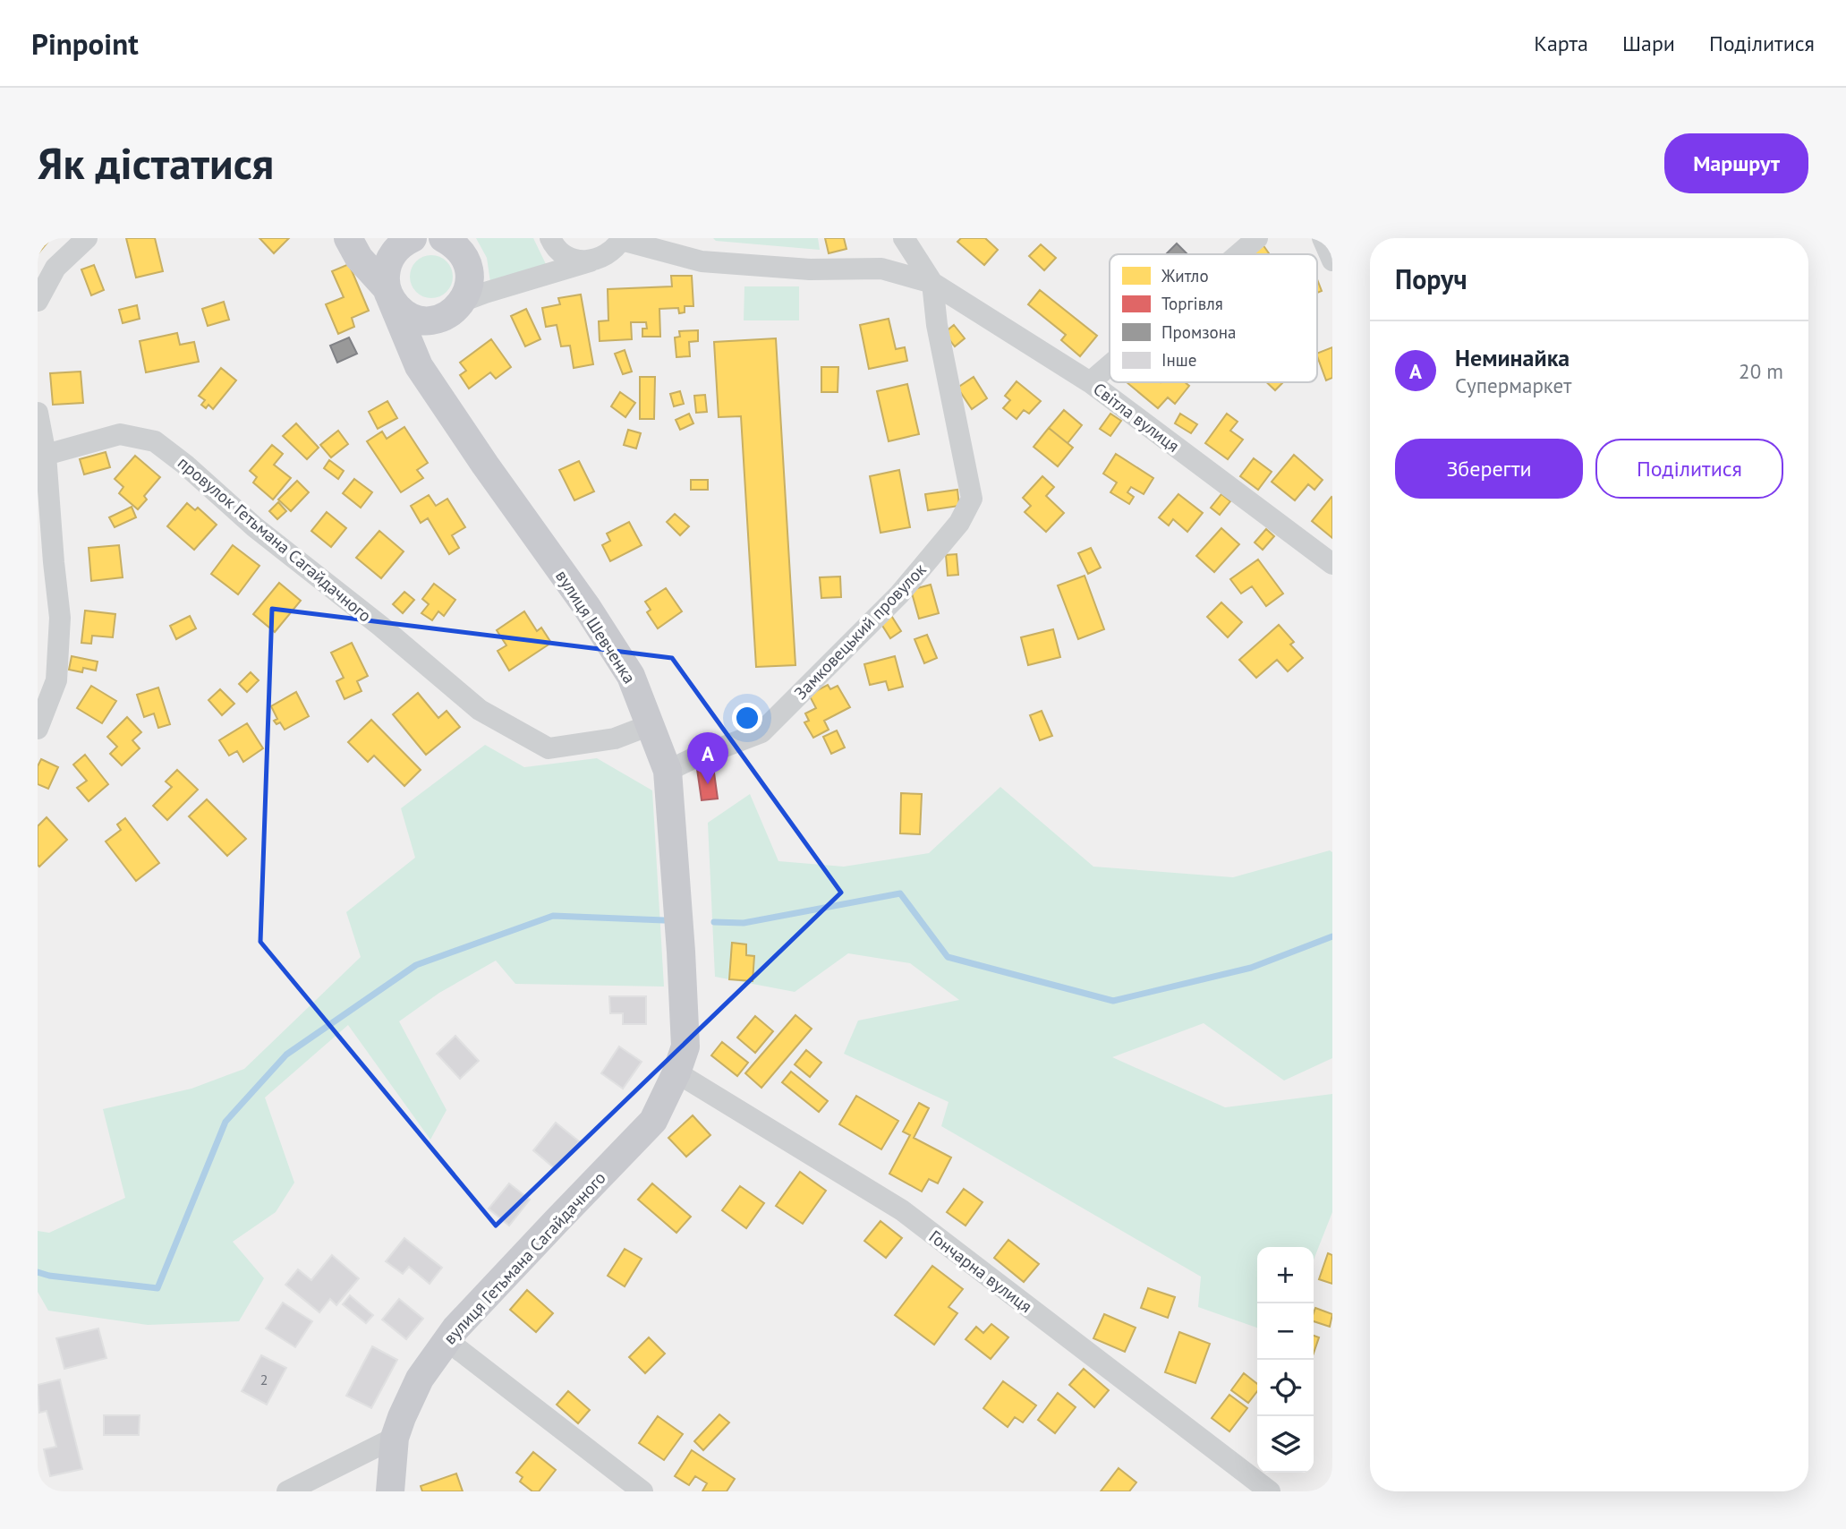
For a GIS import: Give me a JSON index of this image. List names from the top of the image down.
{
  "streets": {
    "main road": ["вулиця Шевченка", "вулиця Гетьмана Сагайдачного"],
    "street": [
      "Світла вулиця",
      "провулок Гетьмана Сагайдачного",
      "Замковецький провулок",
      "Гончарна вулиця"
    ]
  },
  "crossings": [
    ["Світла вулиця", "Замковецький провулок"],
    ["провулок Гетьмана Сагайдачного", "вулиця Шевченка"],
    ["вулиця Шевченка", "Замковецький провулок"],
    ["вулиця Шевченка", "вулиця Гетьмана Сагайдачного"],
    ["вулиця Шевченка", "Гончарна вулиця"],
    ["вулиця Гетьмана Сагайдачного", "Гончарна вулиця"]
  ],
  "house_numbers": ["2"],
  "legend": [
    "Житло",
    "Торгівля",
    "Промзона",
    "Інше"
  ],
  "page": {
    "header": "Pinpoint",
    "nav": ["Карта", "Шари", "Поділитися"],
    "buttons": [
      "Маршрут",
      ["Зберегти", "Поділитися"]
    ],
    "title": "Як дістатися",
    "heading": "Поруч",
    "list": [
      {
        "mark": "A",
        "name": "Неминайка",
        "note": "Супермаркет",
        "value": "20 m"
      }
    ],
    "pins": "A",
    "map_buttons": ["+", "−"]
  }
}
